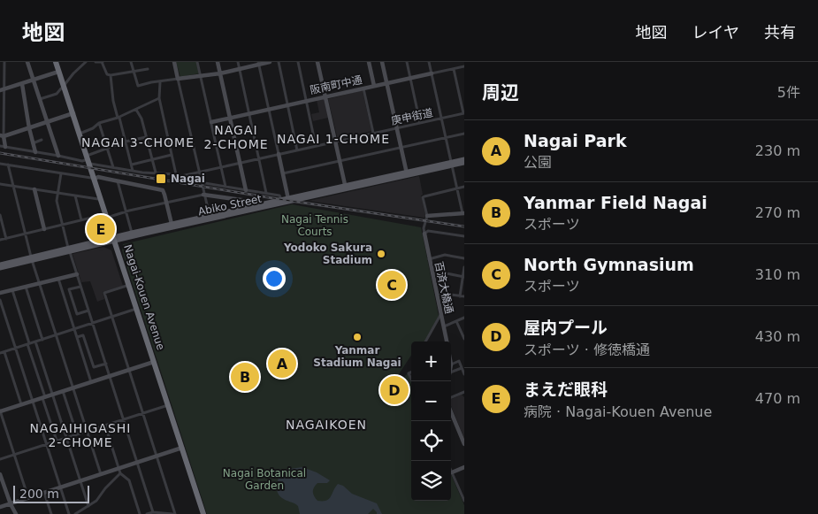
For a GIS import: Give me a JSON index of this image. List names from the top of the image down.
{
  "streets": {
    "highway": ["Nagai-Kouen Avenue"],
    "main road": ["Abiko Street"],
    "street": ["阪南町中通", "庚申街道", "百済大橋通"]
  },
  "crossings": [
    ["Abiko Street", "Nagai-Kouen Avenue"]
  ],
  "districts": [
    "NAGAI 2-CHOME",
    "NAGAI 1-CHOME",
    "NAGAI 3-CHOME",
    "NAGAIKOEN",
    "NAGAIHIGASHI 2-CHOME"
  ],
  "parks": ["Nagai Tennis Courts", "Nagai Botanical Garden"],
  "places": {
    "transit": ["Nagai"],
    "other": ["Yodoko Sakura Stadium", "Yanmar Stadium Nagai"]
  },
  "scale_bar": "200 m",
  "page": {
    "header": "地図",
    "nav": ["地図", "レイヤ", "共有"],
    "heading": ["周辺", "5件"],
    "list": [
      {
        "mark": "A",
        "name": "Nagai Park",
        "note": "公園",
        "value": "230 m"
      },
      {
        "mark": "B",
        "name": "Yanmar Field Nagai",
        "note": "スポーツ",
        "value": "270 m"
      },
      {
        "mark": "C",
        "name": "North Gymnasium",
        "note": "スポーツ",
        "value": "310 m"
      },
      {
        "mark": "D",
        "name": "屋内プール",
        "note": "スポーツ · 修徳橋通",
        "value": "430 m"
      },
      {
        "mark": "E",
        "name": "まえだ眼科",
        "note": "病院 · Nagai-Kouen Avenue",
        "value": "470 m"
      }
    ],
    "pins": [
      "E",
      "C",
      "A",
      "B",
      "D"
    ],
    "map_buttons": ["+", "−"],
    "scale": "200 m"
  }
}
